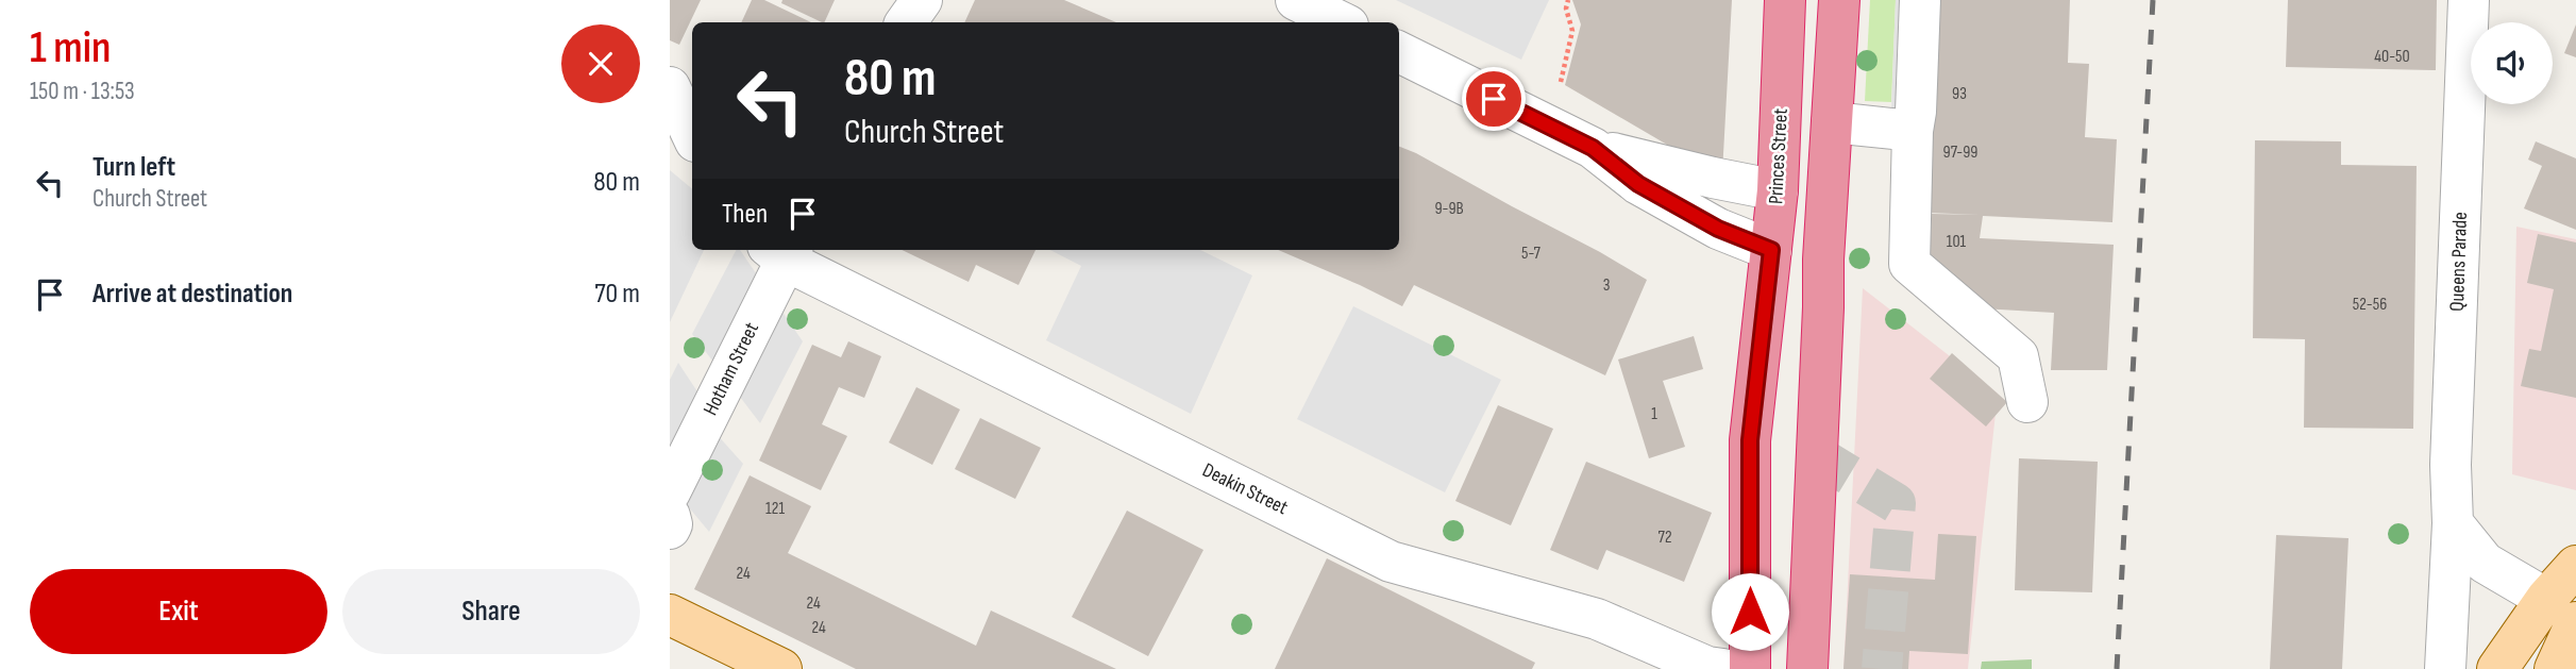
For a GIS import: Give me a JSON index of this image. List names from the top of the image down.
{
  "streets": {
    "highway": ["Princes Street"],
    "street": ["Queens Parade", "Hotham Street", "Deakin Street"]
  },
  "crossings": [
    ["Hotham Street", "Deakin Street"]
  ],
  "house_numbers": [
    "40-50",
    "93",
    "97-99",
    "9-9B",
    "101",
    "5-7",
    "3",
    "52-56",
    "1",
    "121",
    "72",
    "24",
    "24",
    "24"
  ],
  "page": {
    "heading": ["1 min", "150 m · 13:53"],
    "turn": ["80 m", "Church Street"],
    "list": [
      {
        "name": "Turn left",
        "note": "Church Street",
        "value": "80 m"
      },
      {
        "name": "Arrive at destination",
        "value": "70 m"
      }
    ],
    "then": "Then",
    "buttons": ["Exit", "Share"]
  }
}
